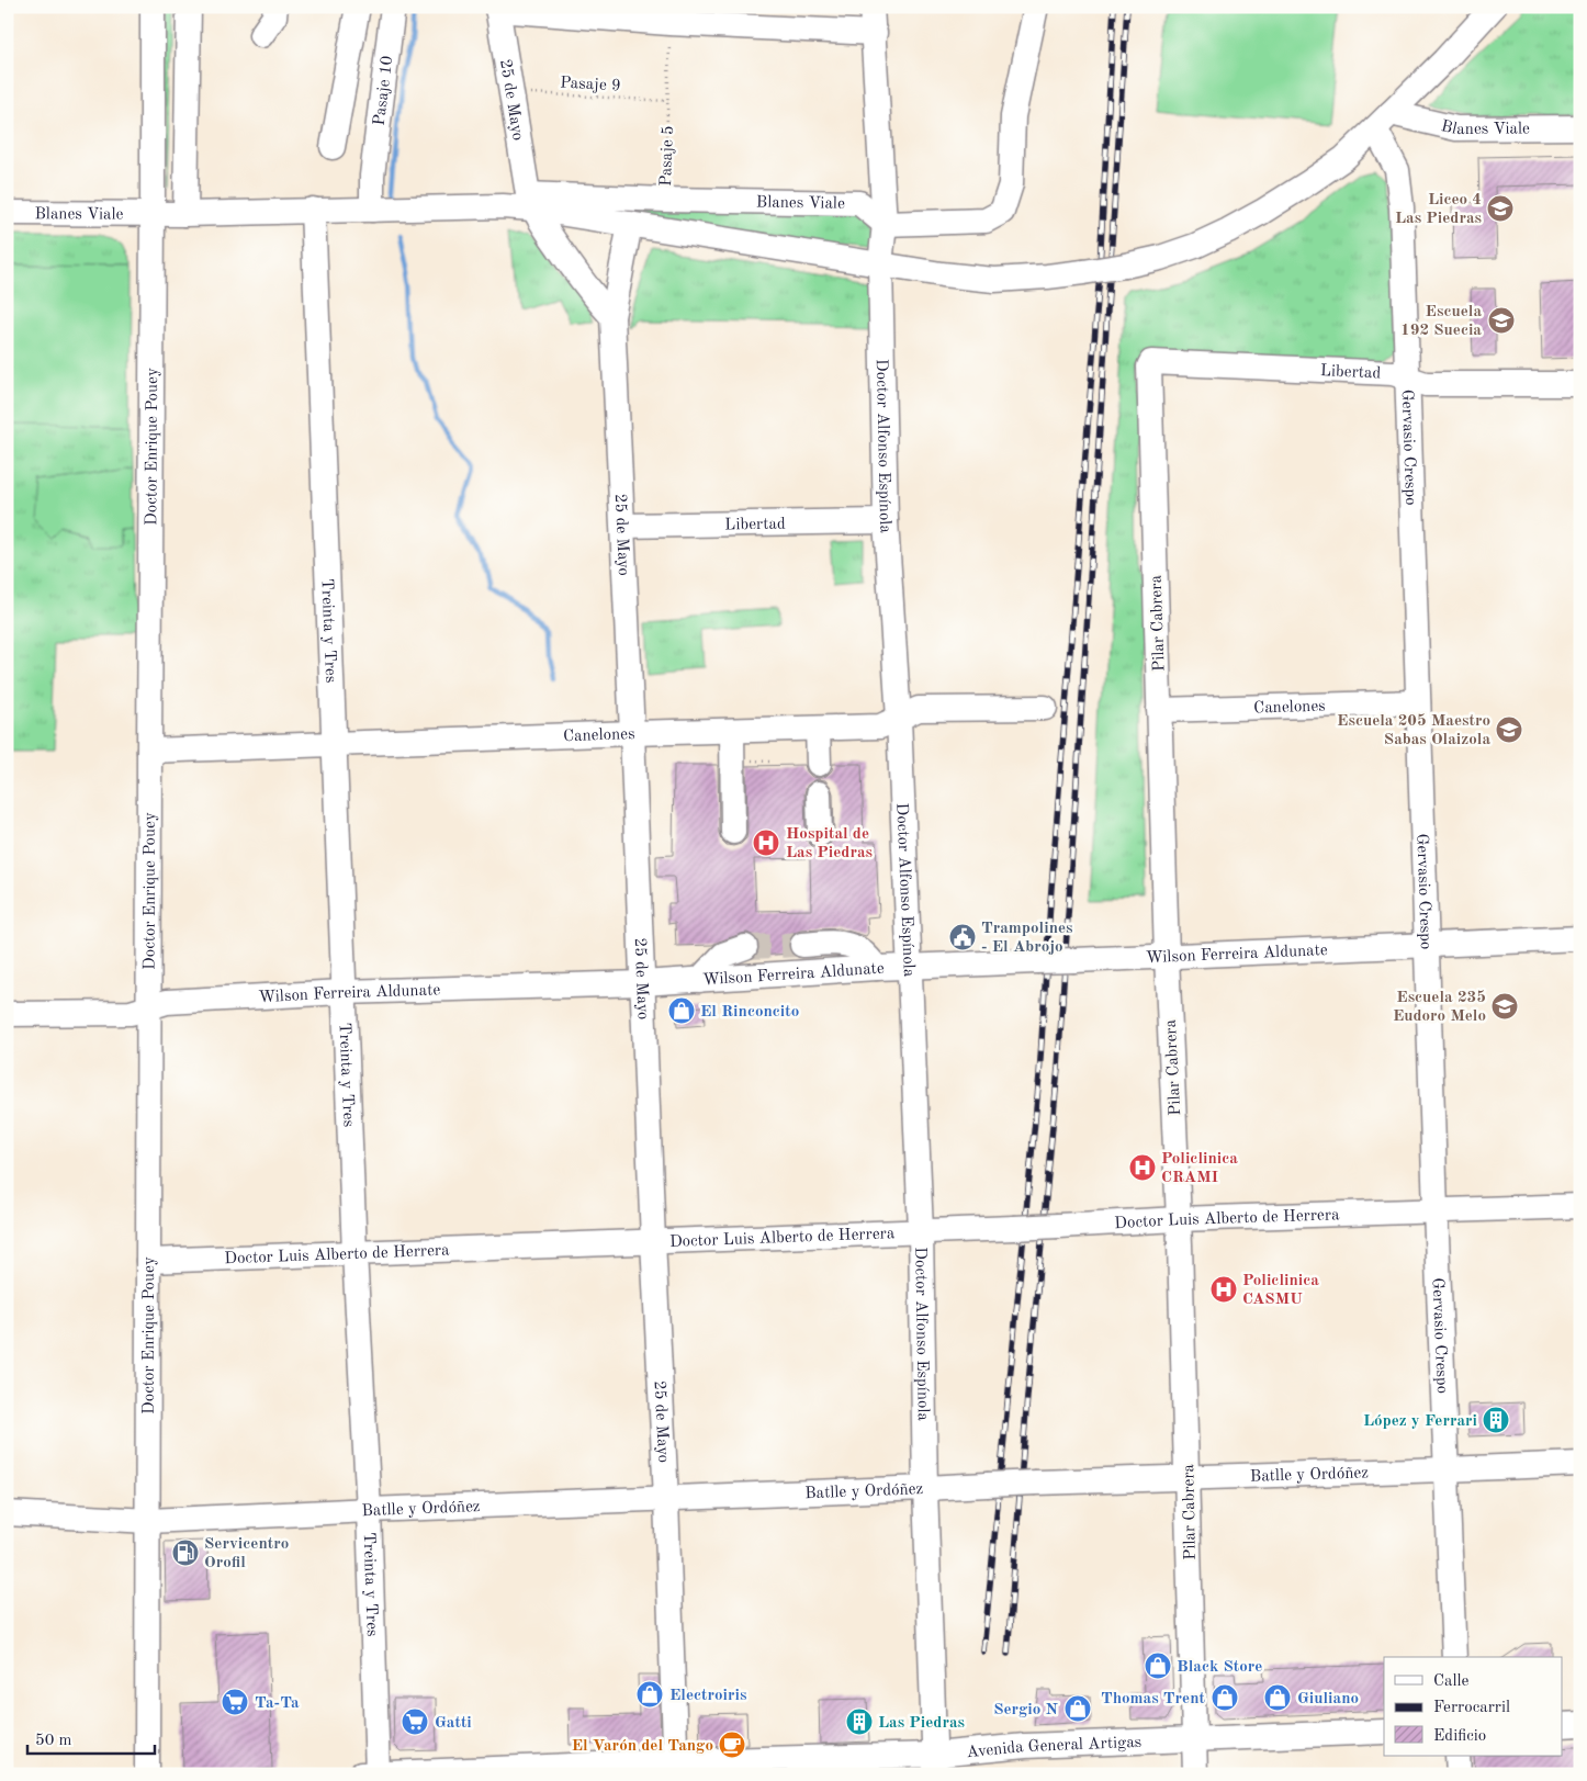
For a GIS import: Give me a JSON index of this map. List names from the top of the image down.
{
  "streets": {
    "street": [
      "Pasaje 10",
      "25 de Mayo",
      "Blanes Viale",
      "Libertad",
      "Doctor Enrique Pouey",
      "Doctor Alfonso Espínola",
      "Gervasio Crespo",
      "Pilar Cabrera",
      "Treinta y Tres",
      "Canelones",
      "Wilson Ferreira Aldunate",
      "Doctor Luis Alberto de Herrera",
      "Batlle y Ordóñez",
      "Avenida General Artigas"
    ],
    "path": ["Pasaje 9", "Pasaje 5"]
  },
  "crossings": [
    ["Pasaje 9", "25 de Mayo"],
    ["Pasaje 9", "Pasaje 5"],
    ["Pasaje 10", "Blanes Viale"],
    ["25 de Mayo", "Blanes Viale"],
    ["25 de Mayo", "Libertad"],
    ["25 de Mayo", "Canelones"],
    ["25 de Mayo", "Wilson Ferreira Aldunate"],
    ["25 de Mayo", "Doctor Luis Alberto de Herrera"],
    ["25 de Mayo", "Batlle y Ordóñez"],
    ["25 de Mayo", "Avenida General Artigas"],
    ["Blanes Viale", "Pasaje 5"],
    ["Blanes Viale", "Doctor Enrique Pouey"],
    ["Blanes Viale", "Doctor Alfonso Espínola"],
    ["Blanes Viale", "Gervasio Crespo"],
    ["Blanes Viale", "Treinta y Tres"],
    ["Libertad", "Doctor Alfonso Espínola"],
    ["Libertad", "Gervasio Crespo"],
    ["Libertad", "Pilar Cabrera"],
    ["Doctor Enrique Pouey", "Canelones"],
    ["Doctor Enrique Pouey", "Wilson Ferreira Aldunate"],
    ["Doctor Enrique Pouey", "Doctor Luis Alberto de Herrera"],
    ["Doctor Enrique Pouey", "Batlle y Ordóñez"],
    ["Doctor Alfonso Espínola", "Canelones"],
    ["Doctor Alfonso Espínola", "Wilson Ferreira Aldunate"],
    ["Doctor Alfonso Espínola", "Doctor Luis Alberto de Herrera"],
    ["Doctor Alfonso Espínola", "Batlle y Ordóñez"],
    ["Doctor Alfonso Espínola", "Avenida General Artigas"],
    ["Gervasio Crespo", "Canelones"],
    ["Gervasio Crespo", "Wilson Ferreira Aldunate"],
    ["Gervasio Crespo", "Doctor Luis Alberto de Herrera"],
    ["Gervasio Crespo", "Batlle y Ordóñez"],
    ["Pilar Cabrera", "Canelones"],
    ["Pilar Cabrera", "Wilson Ferreira Aldunate"],
    ["Pilar Cabrera", "Doctor Luis Alberto de Herrera"],
    ["Pilar Cabrera", "Batlle y Ordóñez"],
    ["Pilar Cabrera", "Avenida General Artigas"],
    ["Treinta y Tres", "Canelones"],
    ["Treinta y Tres", "Wilson Ferreira Aldunate"],
    ["Treinta y Tres", "Doctor Luis Alberto de Herrera"],
    ["Treinta y Tres", "Batlle y Ordóñez"],
    ["Treinta y Tres", "Avenida General Artigas"]
  ],
  "places": {
    "school or university": [
      "Liceo 4 Las Piedras",
      "Escuela 192 Suecia",
      "Escuela 205 Maestro Sabas Olaizola",
      "Escuela 235 Eudoro Melo"
    ],
    "hospital": ["Hospital de Las Piedras", "Policlinica CRAMI", "Policlinica CASMU"],
    "public building": ["Trampolines - El Abrojo"],
    "shop": [
      "El Rinconcito",
      "Black Store",
      "Electroiris",
      "Thomas Trent",
      "Giuliano",
      "Sergio N"
    ],
    "building": ["López y Ferrari", "Las Piedras"],
    "fuel station": ["Servicentro Orofil"],
    "supermarket": ["Ta-Ta", "Gatti"],
    "cafe": ["El Varón del Tango"]
  },
  "legend": ["Calle", "Ferrocarril", "Edificio"],
  "scale_bar": "50 m"
}
